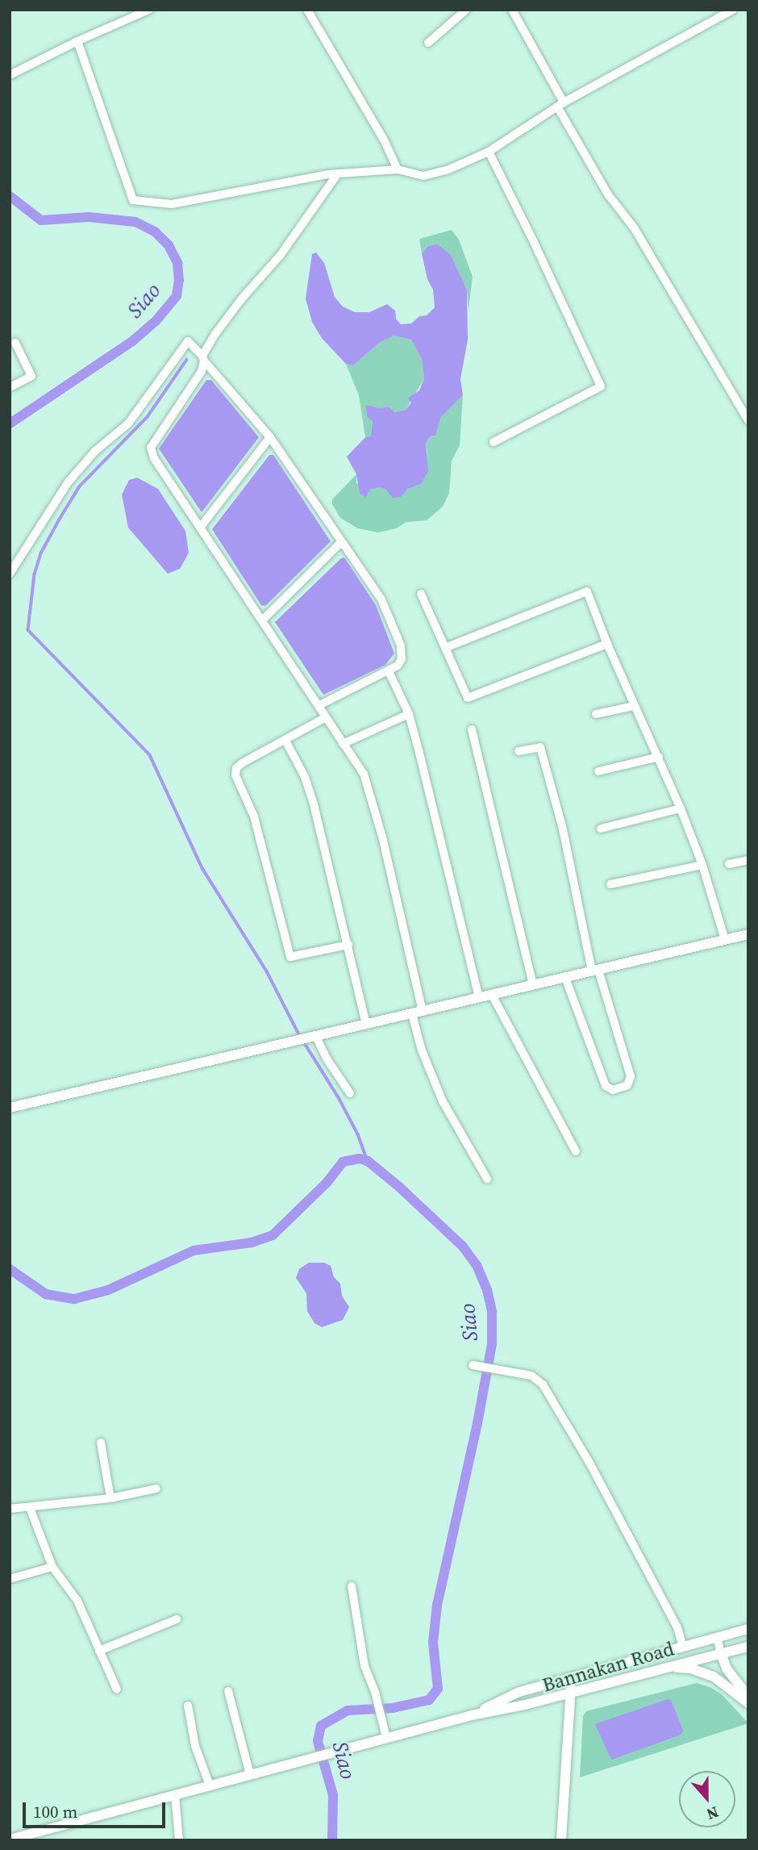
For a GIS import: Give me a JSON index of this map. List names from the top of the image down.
{
  "streets": {
    "street": ["Bannakan Road"]
  },
  "water": ["Siao"],
  "scale_bar": "100 m",
  "north": "bottom"
}
